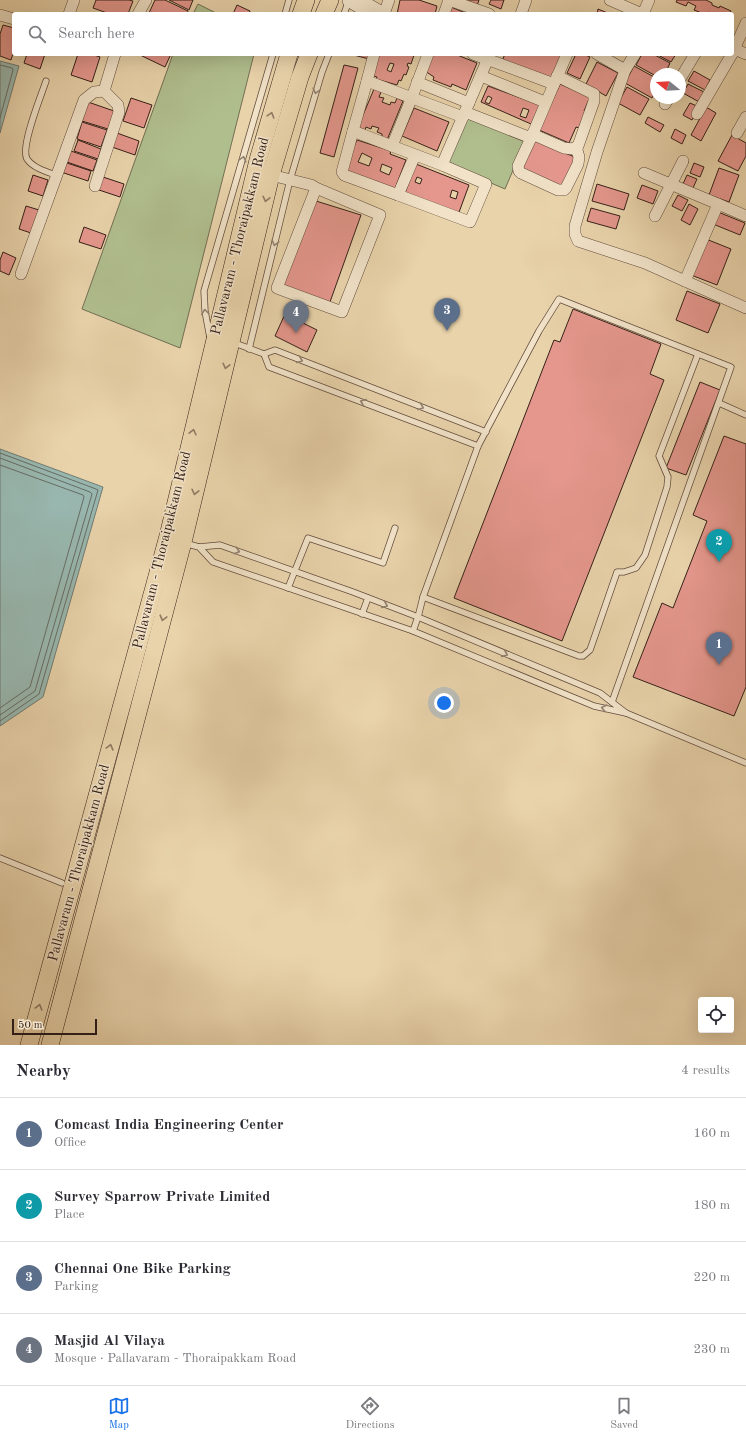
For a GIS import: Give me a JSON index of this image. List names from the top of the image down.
{
  "streets": {
    "main road": ["Pallavaram - Thoraipakkam Road"]
  },
  "scale_bar": "50 m",
  "north": "left",
  "page": {
    "search": "Search here",
    "pins": [
      "3",
      "4",
      "2",
      "1"
    ],
    "scale": "50 m",
    "heading": ["Nearby", "4 results"],
    "list": [
      {
        "mark": "1",
        "name": "Comcast India Engineering Center",
        "note": "Office",
        "value": "160 m"
      },
      {
        "mark": "2",
        "name": "Survey Sparrow Private Limited",
        "note": "Place",
        "value": "180 m"
      },
      {
        "mark": "3",
        "name": "Chennai One Bike Parking",
        "note": "Parking",
        "value": "220 m"
      },
      {
        "mark": "4",
        "name": "Masjid Al Vilaya",
        "note": "Mosque · Pallavaram - Thoraipakkam Road",
        "value": "230 m"
      }
    ],
    "nav": ["Map", "Directions", "Saved"]
  }
}
